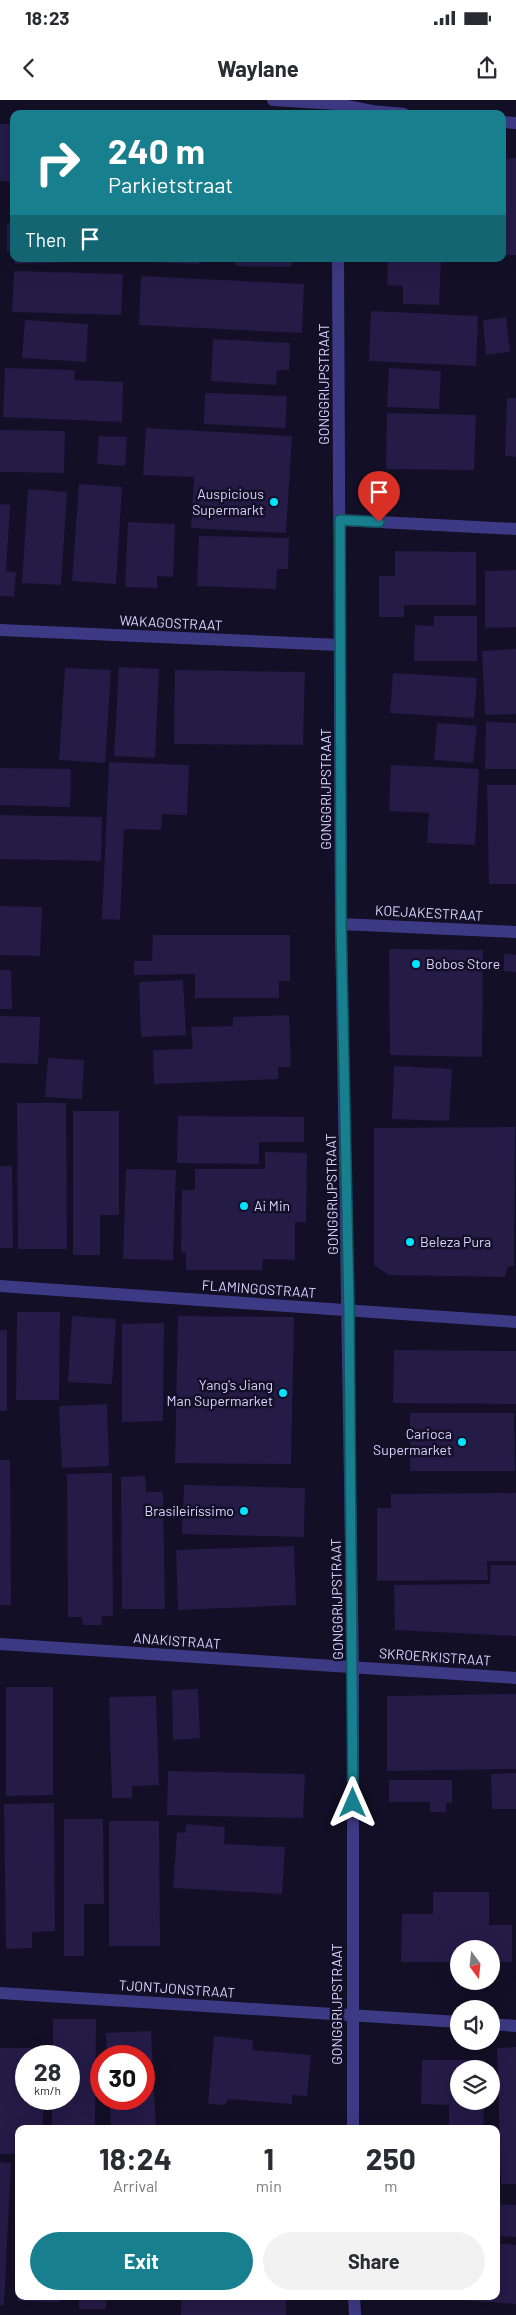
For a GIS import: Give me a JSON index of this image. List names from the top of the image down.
{
  "streets": {
    "street": [
      "GONGGRIJPSTRAAT",
      "WAKAGOSTRAAT",
      "KOEJAKESTRAAT",
      "FLAMINGOSTRAAT",
      "ANAKISTRAAT",
      "SKROERKISTRAAT",
      "TJONTJONSTRAAT"
    ]
  },
  "crossings": [
    ["GONGGRIJPSTRAAT", "WAKAGOSTRAAT"],
    ["GONGGRIJPSTRAAT", "KOEJAKESTRAAT"],
    ["GONGGRIJPSTRAAT", "FLAMINGOSTRAAT"],
    ["GONGGRIJPSTRAAT", "ANAKISTRAAT"],
    ["GONGGRIJPSTRAAT", "SKROERKISTRAAT"],
    ["GONGGRIJPSTRAAT", "TJONTJONSTRAAT"],
    ["ANAKISTRAAT", "SKROERKISTRAAT"]
  ],
  "places": [
    "Auspicious Supermarkt",
    "Bobos Store",
    "Ai Min",
    "Beleza Pura",
    "Yang's Jiang Man Supermarket",
    "Carioca Supermarket",
    "Brasileiríssimo"
  ],
  "north": "bottom",
  "page": {
    "status": "18:23",
    "header": "Waylane",
    "turn": ["240 m", "Parkietstraat"],
    "then": "Then",
    "speed": "28 km/h",
    "limit": "30",
    "eta": [
      "18:24",
      "Arrival",
      "1",
      "min",
      "250",
      "m"
    ],
    "buttons": ["Exit", "Share"]
  }
}
